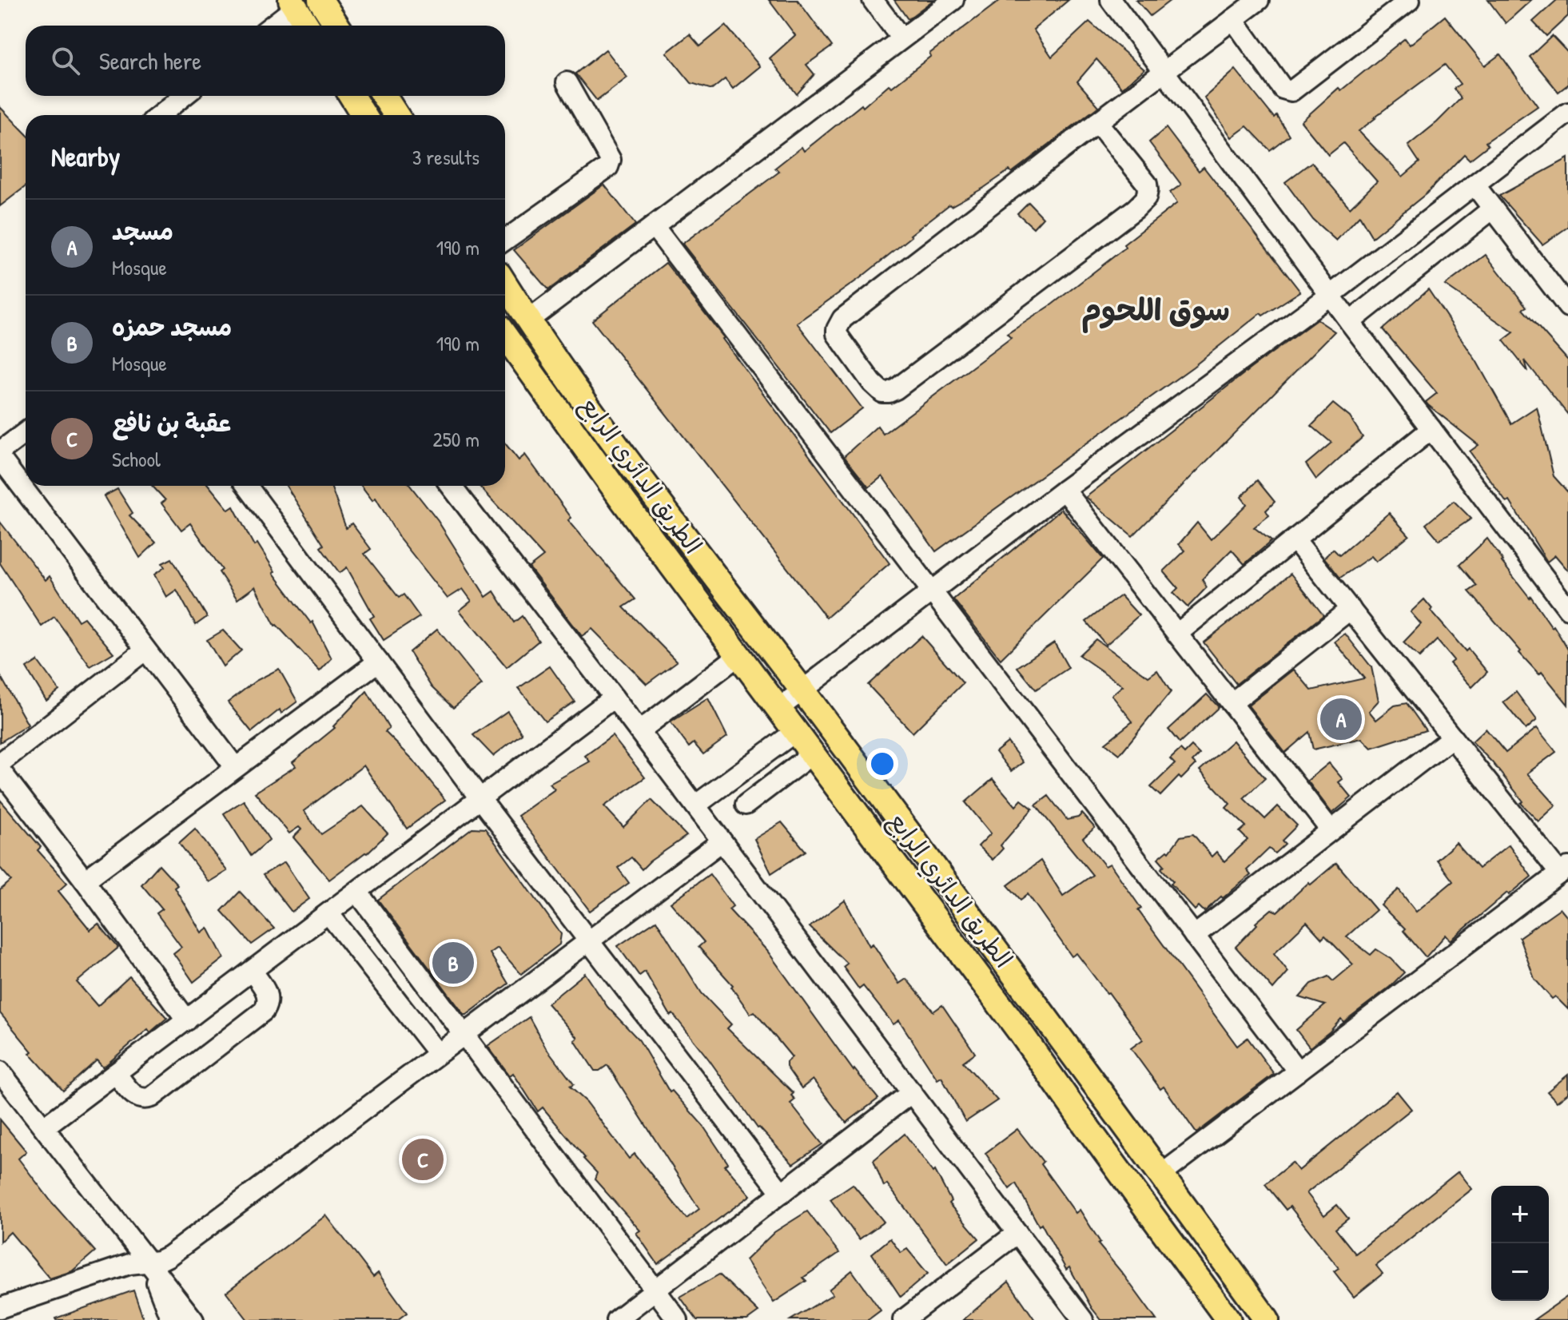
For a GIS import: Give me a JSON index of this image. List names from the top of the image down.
{
  "streets": {
    "main road": ["الطريق الدائري الرابع"]
  },
  "districts": ["سوق اللحوم"],
  "page": {
    "search": "Search here",
    "heading": ["Nearby", "3 results"],
    "list": [
      {
        "mark": "A",
        "name": "مسجد",
        "note": "Mosque",
        "value": "190 m"
      },
      {
        "mark": "B",
        "name": "مسجد حمزه",
        "note": "Mosque",
        "value": "190 m"
      },
      {
        "mark": "C",
        "name": "عقبة بن نافع",
        "note": "School",
        "value": "250 m"
      }
    ],
    "pins": ["A", "B", "C"],
    "map_buttons": ["+", "−"]
  }
}
